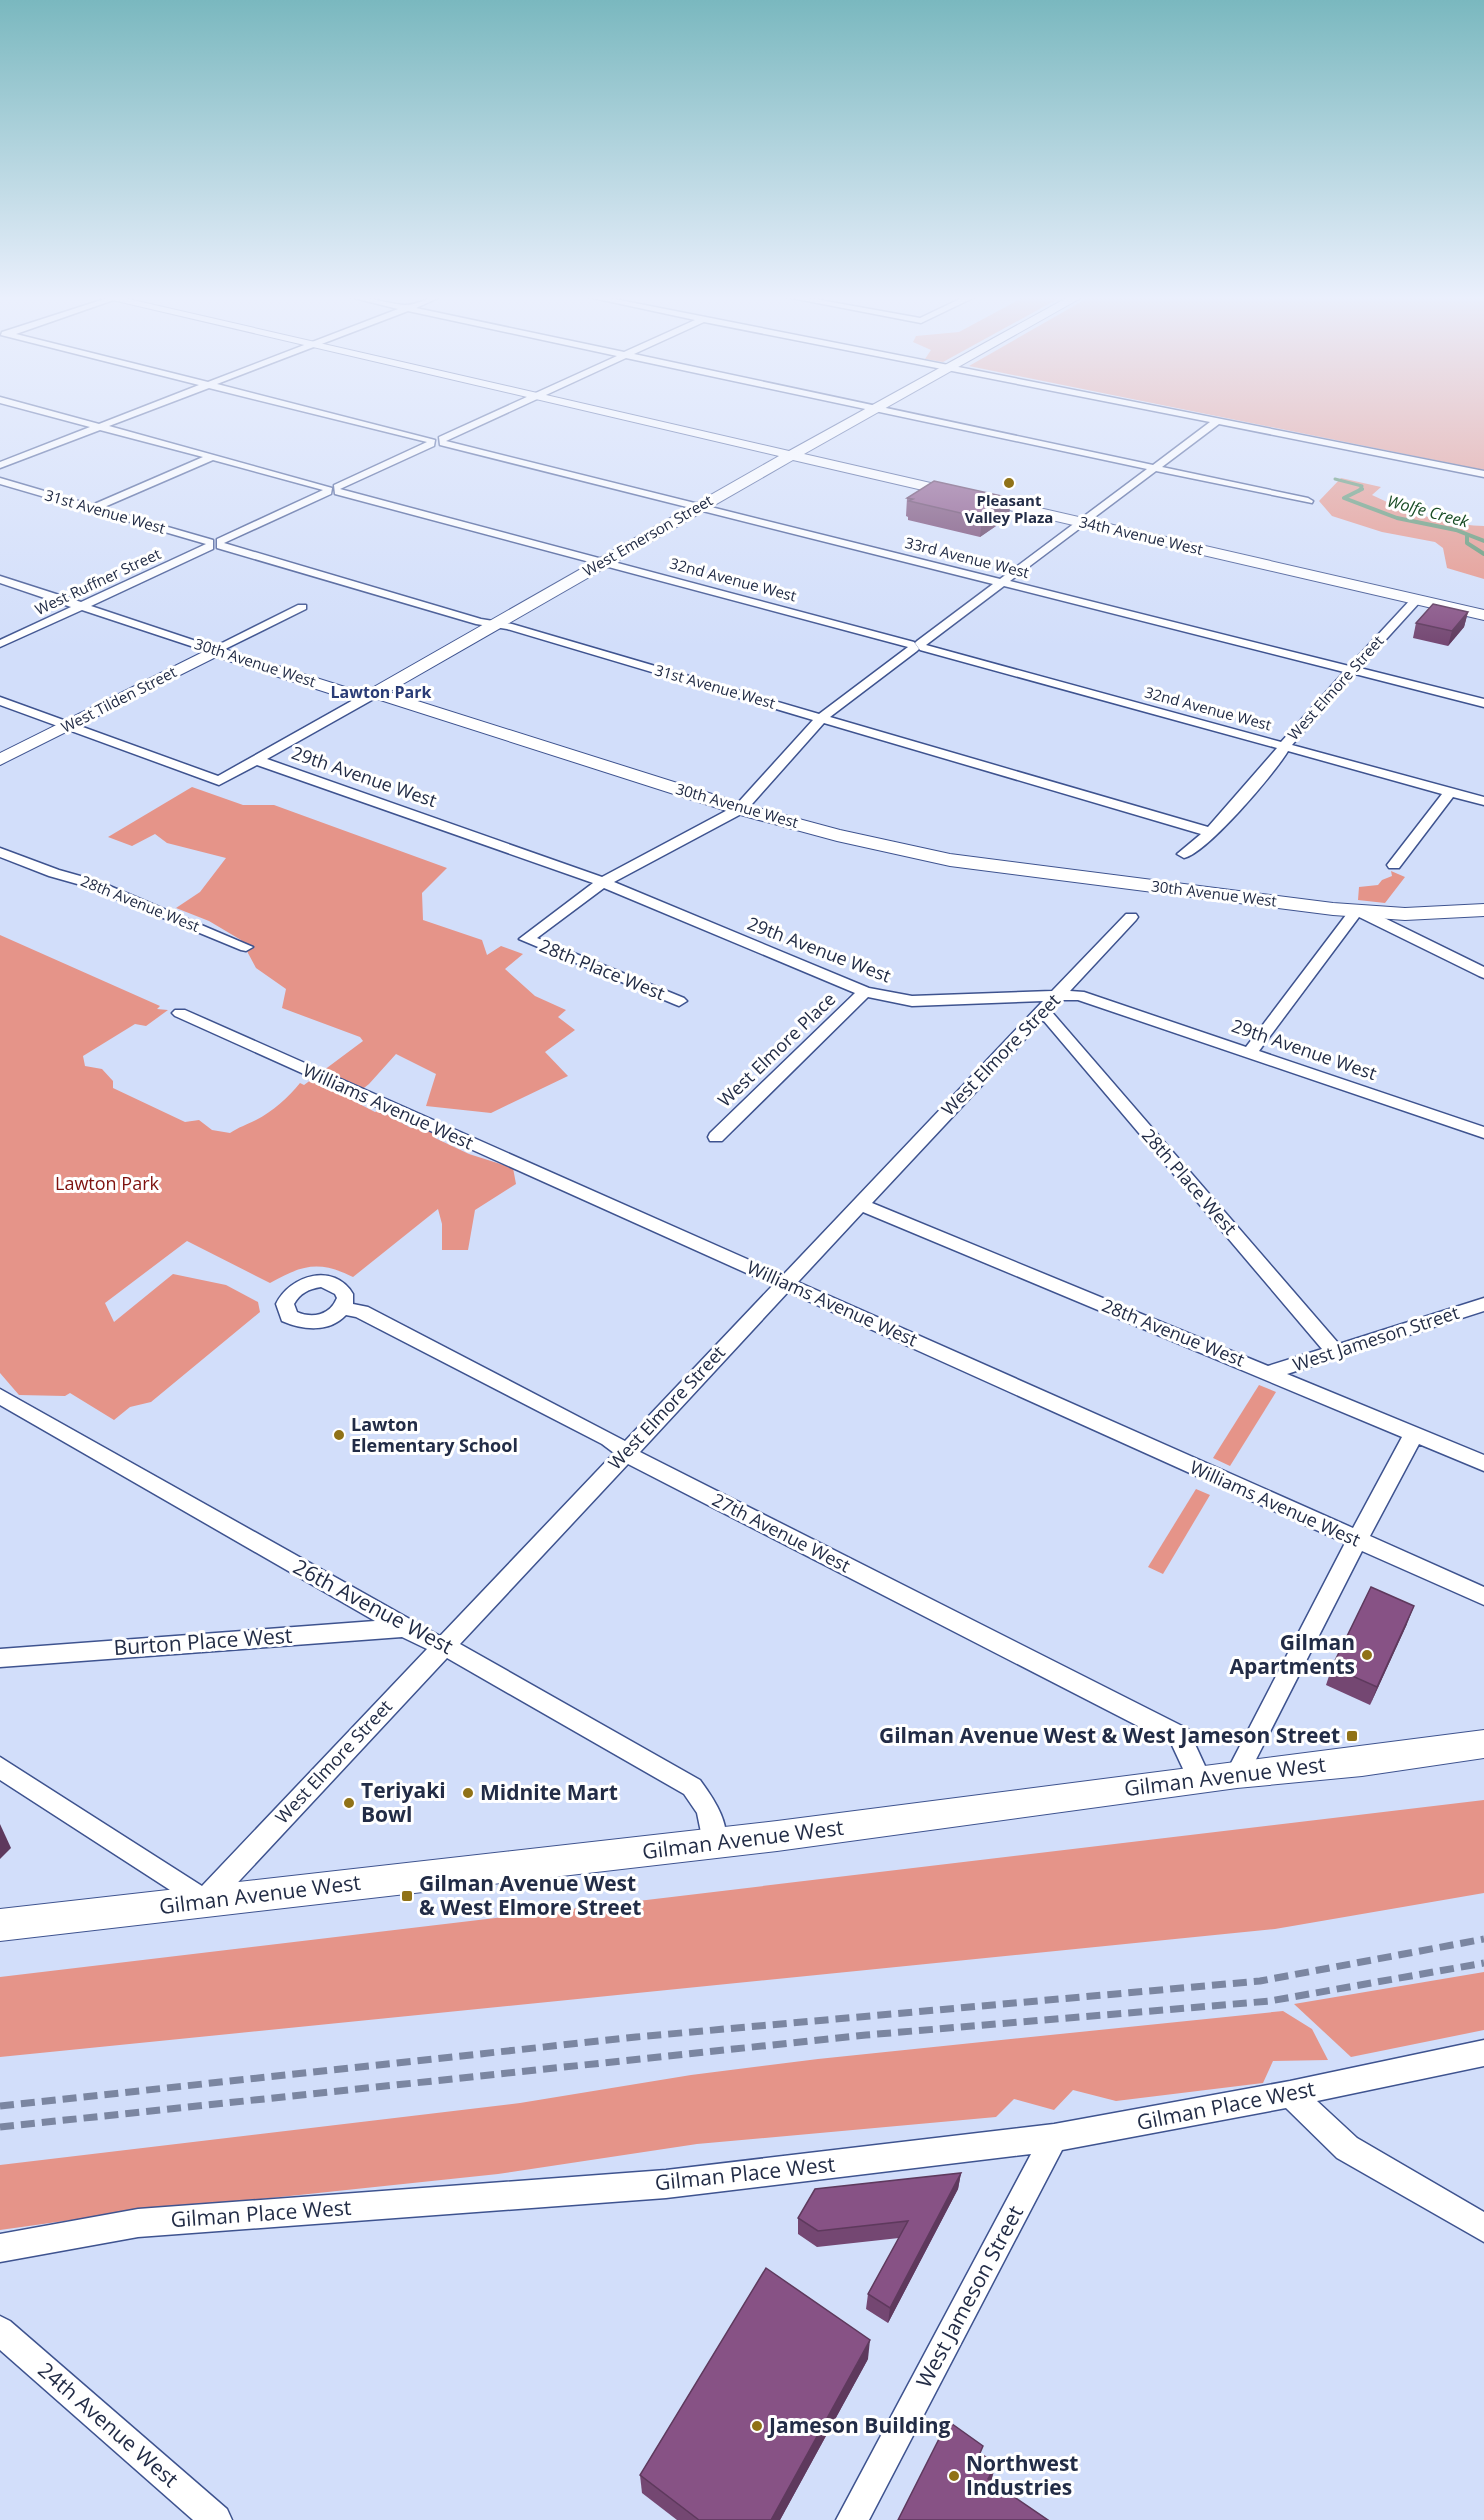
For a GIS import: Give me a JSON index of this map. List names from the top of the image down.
{
  "streets": {
    "street": [
      "31st Avenue West",
      "West Emerson Street",
      "34th Avenue West",
      "33rd Avenue West",
      "32nd Avenue West",
      "West Ruffner Street",
      "30th Avenue West",
      "West Elmore Street",
      "West Tilden Street",
      "29th Avenue West",
      "28th Avenue West",
      "28th Place West",
      "West Elmore Place",
      "Williams Avenue West",
      "West Jameson Street",
      "27th Avenue West",
      "26th Avenue West",
      "Burton Place West",
      "Gilman Avenue West",
      "Gilman Place West",
      "24th Avenue West"
    ]
  },
  "crossings": [
    ["31st Avenue West", "West Emerson Street"],
    ["31st Avenue West", "West Ruffner Street"],
    ["31st Avenue West", "West Elmore Street"],
    ["West Emerson Street", "34th Avenue West"],
    ["West Emerson Street", "33rd Avenue West"],
    ["West Emerson Street", "32nd Avenue West"],
    ["West Emerson Street", "30th Avenue West"],
    ["West Emerson Street", "West Tilden Street"],
    ["West Emerson Street", "29th Avenue West"],
    ["34th Avenue West", "West Elmore Street"],
    ["33rd Avenue West", "West Ruffner Street"],
    ["33rd Avenue West", "West Elmore Street"],
    ["32nd Avenue West", "West Ruffner Street"],
    ["32nd Avenue West", "West Elmore Street"],
    ["West Ruffner Street", "30th Avenue West"],
    ["30th Avenue West", "West Tilden Street"],
    ["West Elmore Street", "29th Avenue West"],
    ["West Elmore Street", "28th Avenue West"],
    ["West Elmore Street", "28th Place West"],
    ["West Elmore Street", "Williams Avenue West"],
    ["West Elmore Street", "27th Avenue West"],
    ["West Elmore Street", "26th Avenue West"],
    ["West Elmore Street", "Gilman Avenue West"],
    ["29th Avenue West", "28th Place West"],
    ["29th Avenue West", "West Elmore Place"],
    ["28th Avenue West", "West Jameson Street"],
    ["28th Place West", "West Jameson Street"],
    ["West Jameson Street", "Gilman Place West"],
    ["27th Avenue West", "Gilman Avenue West"],
    ["26th Avenue West", "Burton Place West"],
    ["26th Avenue West", "Gilman Avenue West"]
  ],
  "districts": ["Lawton Park"],
  "water": ["Wolfe Creek"],
  "parks": ["Lawton Park"],
  "places": {
    "other": [
      "Pleasant Valley Plaza",
      "Lawton Elementary School",
      "Gilman Apartments",
      "Midnite Mart",
      "Teriyaki Bowl",
      "Jameson Building",
      "Northwest Industries"
    ],
    "transit": ["Gilman Avenue West & West Jameson Street", "Gilman Avenue West & West Elmore Street"]
  }
}
